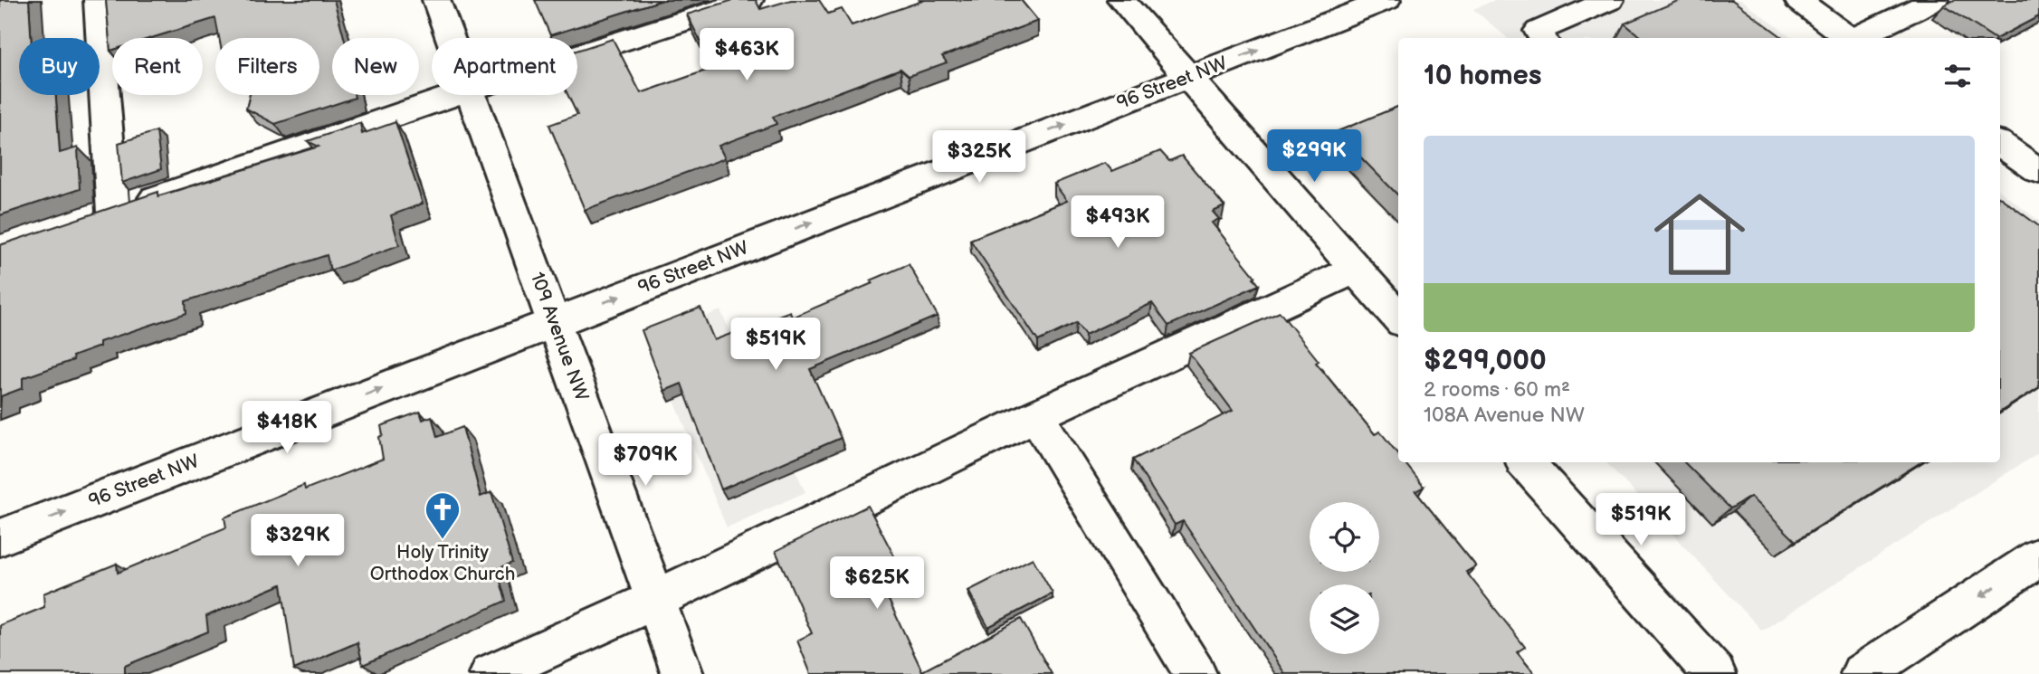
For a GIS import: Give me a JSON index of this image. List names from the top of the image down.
{
  "streets": {
    "street": ["96 Street NW", "109 Avenue NW"]
  },
  "crossings": [
    ["96 Street NW", "109 Avenue NW"]
  ],
  "places": {
    "church": ["Holy Trinity Orthodox Church"]
  },
  "page": {
    "price": [
      "$463K",
      "$299K",
      "$325K",
      "$493K",
      "$519K",
      "$418K",
      "$709K",
      "$519K",
      "$329K",
      "$625K"
    ],
    "chip": [
      "Buy",
      "Rent",
      "Filters",
      "New",
      "Apartment"
    ],
    "heading": "10 homes",
    "list": [
      {
        "name": "$299,000",
        "note": "2 rooms · 60 m² · 108A Avenue NW"
      }
    ]
  }
}
